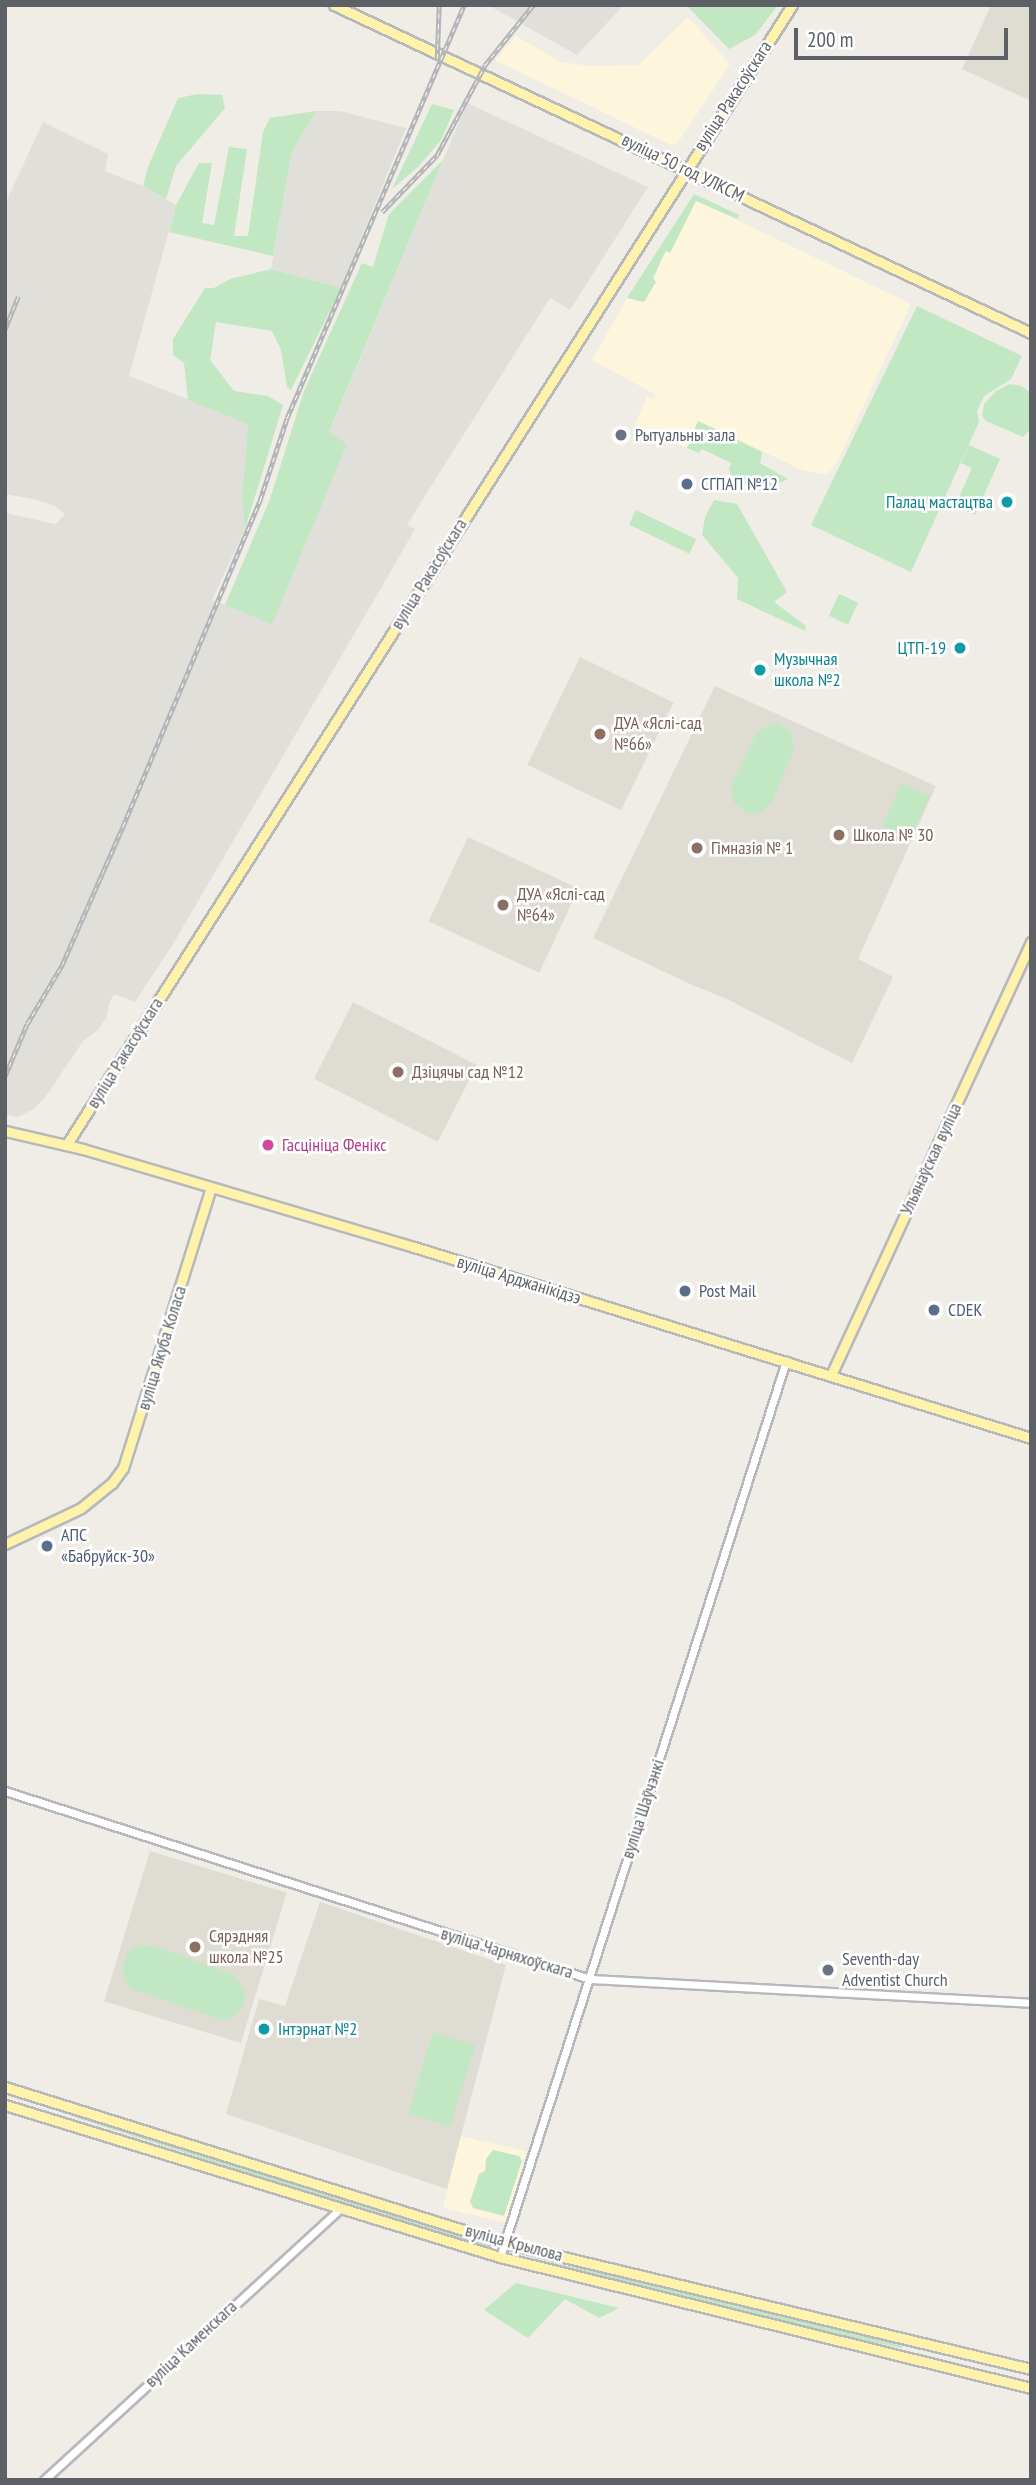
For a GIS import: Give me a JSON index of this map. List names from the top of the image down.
{
  "streets": {
    "main road": [
      "вуліца Ракасоўскага",
      "вуліца 50 год УЛКСМ",
      "Ульянаўская вуліца",
      "вуліца Арджанікідзэ",
      "вуліца Якуба Коласа",
      "вуліца Крылова"
    ],
    "street": ["вуліца Шаўчэнкі", "вуліца Чарняхоўскага", "вуліца Каменскага"]
  },
  "crossings": [
    ["вуліца Ракасоўскага", "вуліца 50 год УЛКСМ"],
    ["вуліца Ракасоўскага", "вуліца Арджанікідзэ"],
    ["Ульянаўская вуліца", "вуліца Арджанікідзэ"],
    ["вуліца Арджанікідзэ", "вуліца Якуба Коласа"],
    ["вуліца Арджанікідзэ", "вуліца Шаўчэнкі"],
    ["вуліца Шаўчэнкі", "вуліца Чарняхоўскага"],
    ["вуліца Шаўчэнкі", "вуліца Крылова"],
    ["вуліца Крылова", "вуліца Каменскага"]
  ],
  "places": [
    "Рытуальны зала",
    "СГПАП №12",
    "Палац мастацтва",
    "ЦТП-19",
    "Музычная школа №2",
    "ДУА «Яслі-сад №66»",
    "Школа № 30",
    "Гімназія № 1",
    "ДУА «Яслі-сад №64»",
    "Дзіцячы сад №12",
    "Гасцініца Фенікс",
    "Post Mail",
    "CDEK",
    "АПС «Бабруйск-30»",
    "Сярэдняя школа №25",
    "Seventh-day Adventist Church",
    "Інтэрнат №2"
  ],
  "scale_bar": "200 m"
}
